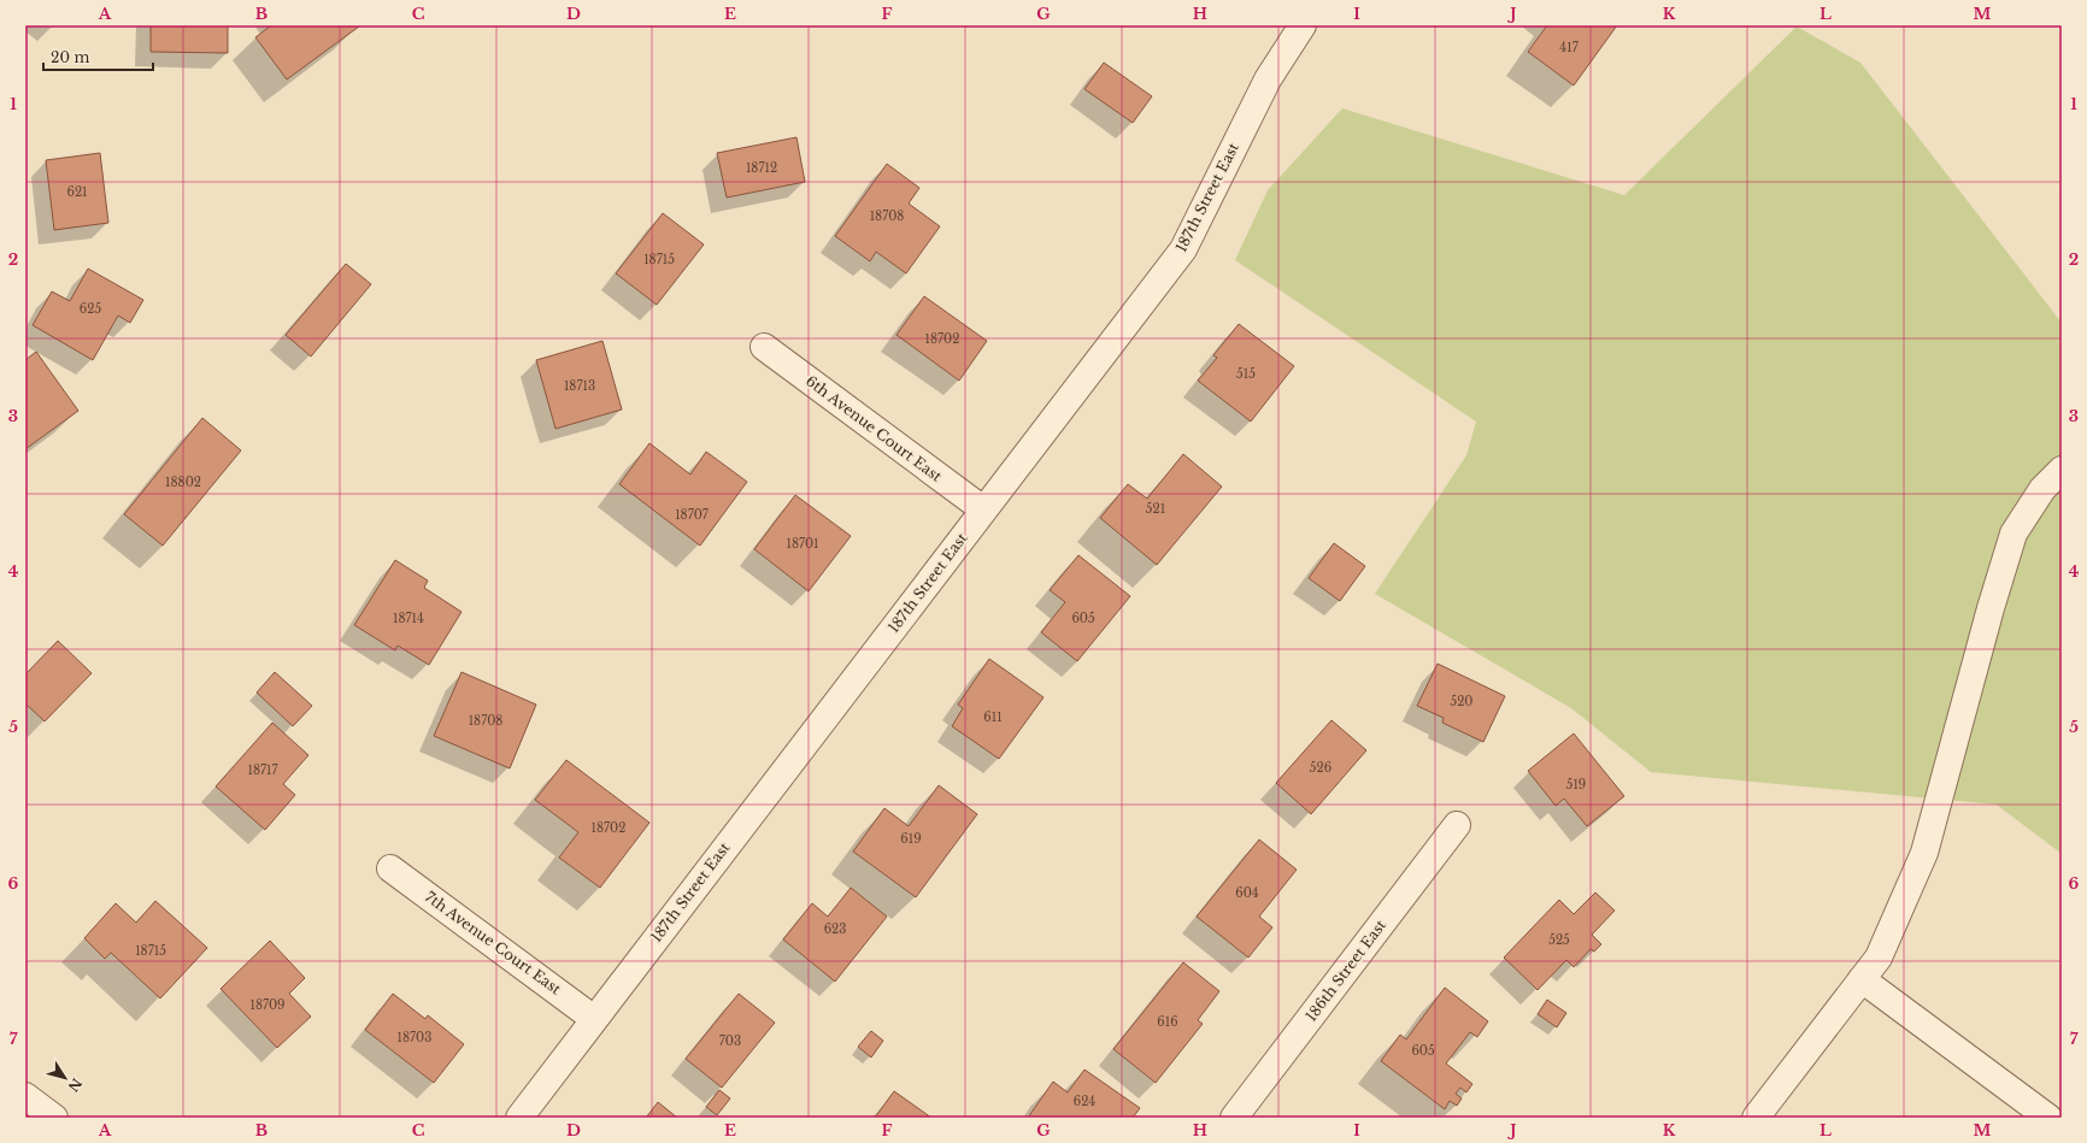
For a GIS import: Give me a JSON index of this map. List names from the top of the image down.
{
  "streets": {
    "street": [
      "187th Street East",
      "6th Avenue Court East",
      "7th Avenue Court East",
      "186th Street East"
    ]
  },
  "crossings": [
    ["187th Street East", "6th Avenue Court East"],
    ["187th Street East", "7th Avenue Court East"]
  ],
  "house_numbers": [
    "417",
    "18712",
    "621",
    "18708",
    "18715",
    "625",
    "18702",
    "515",
    "18713",
    "18802",
    "521",
    "18707",
    "18701",
    "18714",
    "605",
    "520",
    "611",
    "18708",
    "526",
    "18717",
    "519",
    "18702",
    "619",
    "604",
    "623",
    "525",
    "18715",
    "18709",
    "616",
    "18703",
    "703",
    "605",
    "624"
  ],
  "scale_bar": "20 m",
  "north": "bottom right",
  "grid": {
    "columns": [
      "A",
      "B",
      "C",
      "D",
      "E",
      "F",
      "G",
      "H",
      "I",
      "J",
      "K",
      "L",
      "M"
    ],
    "rows": [
      "1",
      "2",
      "3",
      "4",
      "5",
      "6",
      "7"
    ]
  }
}
